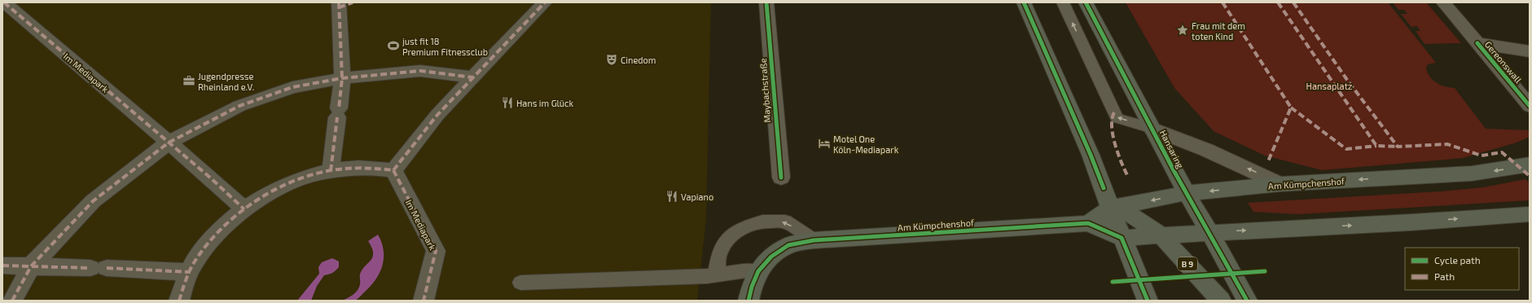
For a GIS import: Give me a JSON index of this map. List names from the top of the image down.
{
  "streets": {
    "main road": ["Hansaring", "Am Kümpchenshof", "B 9"],
    "street": ["Gereonswall", "Im Mediapark", "Maybachstraße"]
  },
  "crossings": [
    ["Hansaring", "Am Kümpchenshof"],
    ["Am Kümpchenshof", "B 9"]
  ],
  "parks": ["Hansaplatz"],
  "places": {
    "place": ["Frau mit dem toten Kind"],
    "sports": ["just fit 18 Premium Fitnessclub"],
    "theatre": ["Cinedom"],
    "office": ["Jugendpresse Rheinland e.V."],
    "restaurant": ["Hans im Glück", "Vapiano"],
    "hotel": ["Motel One Köln-Mediapark"]
  },
  "legend": ["Cycle path", "Path"]
}
